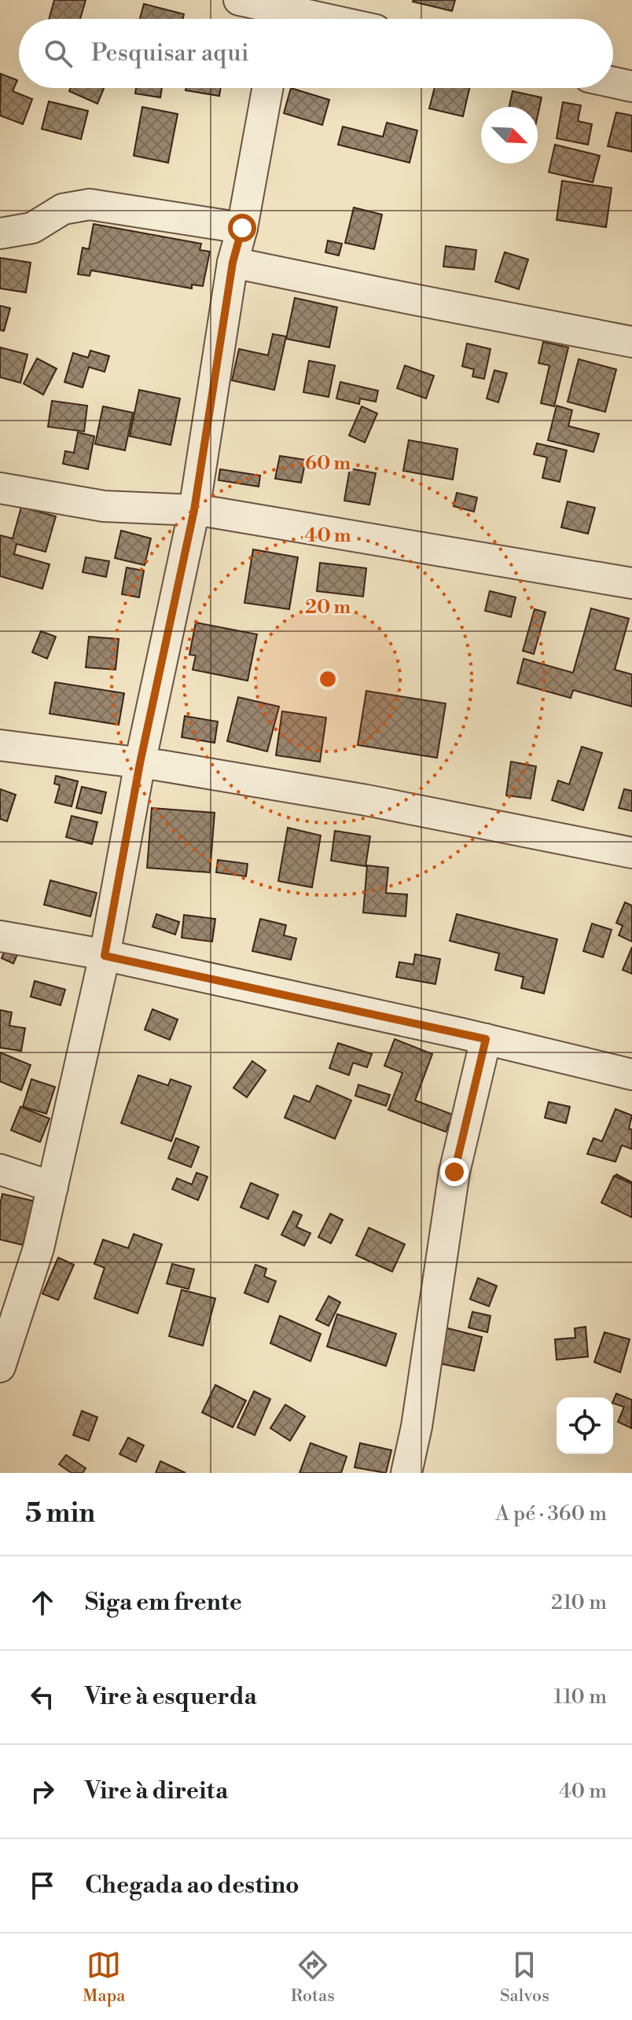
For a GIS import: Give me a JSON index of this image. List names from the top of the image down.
{
  "north": "bottom right",
  "page": {
    "search": "Pesquisar aqui",
    "heading": ["5 min", "A pé · 360 m"],
    "list": [
      ["Siga em frente", "210 m"],
      ["Vire à esquerda", "110 m"],
      ["Vire à direita", "40 m"],
      "Chegada ao destino"
    ],
    "nav": ["Mapa", "Rotas", "Salvos"]
  },
  "rings": ["60 m", "40 m", "20 m"]
}
